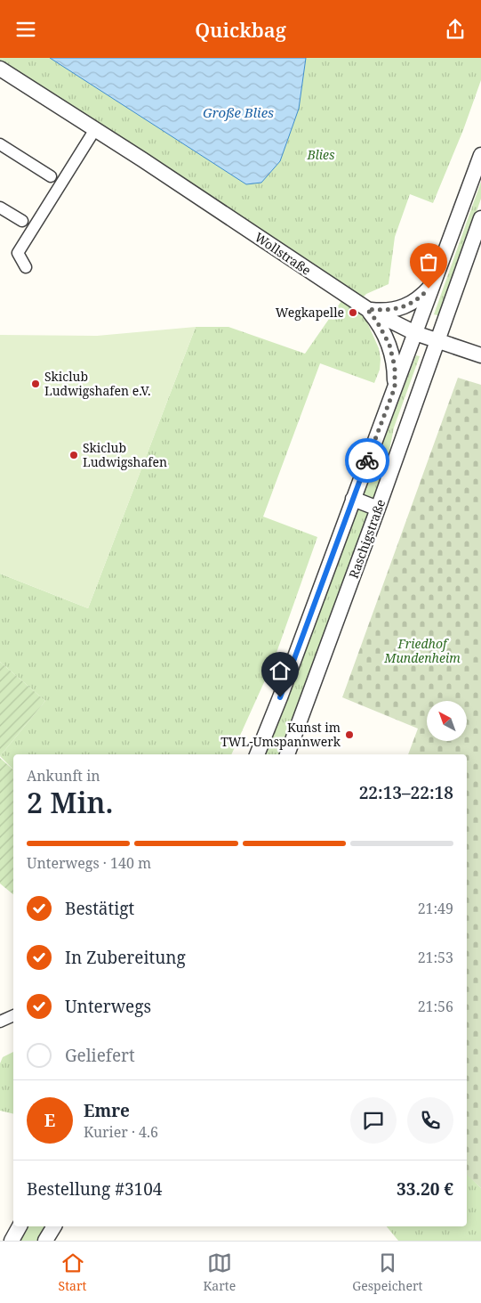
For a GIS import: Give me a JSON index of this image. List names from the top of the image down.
{
  "streets": {
    "street": ["Wollstraße", "Raschigstraße"]
  },
  "crossings": [
    ["Wollstraße", "Raschigstraße"]
  ],
  "water": ["Große Blies"],
  "parks": ["Blies", "Friedhof Mundenheim"],
  "places": [
    "Wegkapelle",
    "Skiclub Ludwigshafen e.V.",
    "Skiclub Ludwigshafen",
    "Kunst im TWL-Umspannwerk"
  ],
  "north": "top left",
  "page": {
    "header": "Quickbag",
    "heading": ["2 Min.", "Ankunft in", "22:13–22:18"],
    "panel": [
      "Emre",
      "Kurier · 4.6",
      "Bestellung #3104",
      "33.20 €"
    ],
    "bar": "Unterwegs · 140 m",
    "list": [
      ["Bestätigt", "21:49"],
      ["In Zubereitung", "21:53"],
      ["Unterwegs", "21:56"],
      "Geliefert"
    ],
    "round": "E",
    "tabs": ["Start", "Karte", "Gespeichert"]
  }
}
